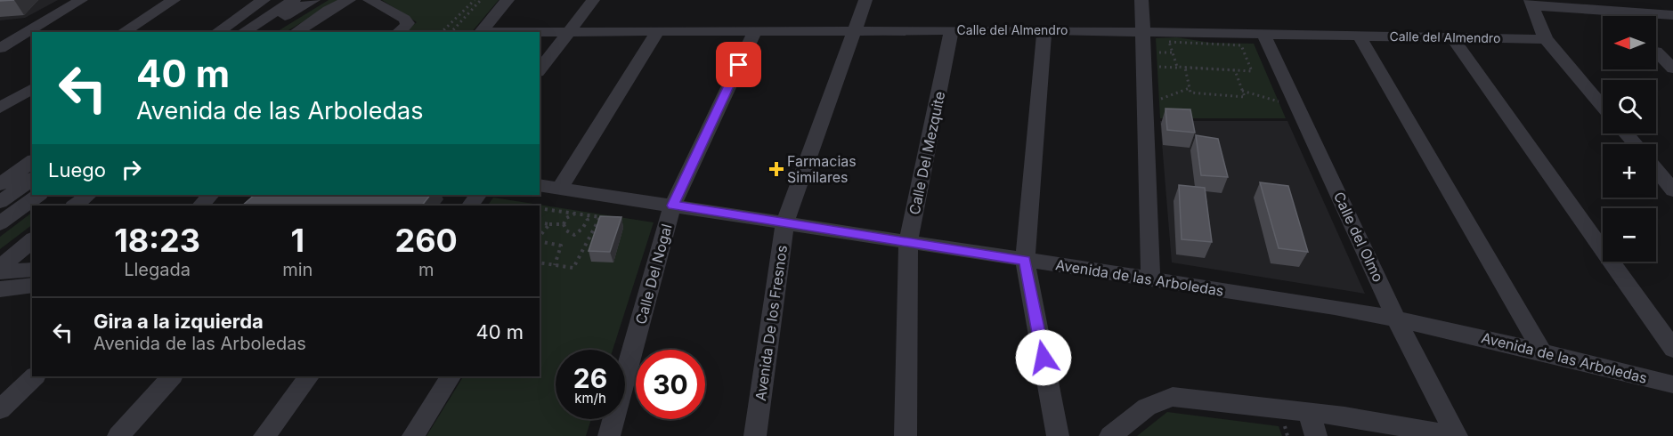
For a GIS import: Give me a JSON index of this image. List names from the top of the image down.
{
  "streets": {
    "street": [
      "Calle del Almendro",
      "Calle Del Mezquite",
      "Calle del Olmo",
      "Calle Del Nogal",
      "Avenida de las Arboledas",
      "Avenida De los Fresnos"
    ]
  },
  "crossings": [
    ["Calle del Almendro", "Calle Del Mezquite"],
    ["Calle del Almendro", "Calle del Olmo"],
    ["Calle del Almendro", "Calle Del Nogal"],
    ["Calle del Almendro", "Avenida De los Fresnos"],
    ["Calle Del Mezquite", "Avenida de las Arboledas"],
    ["Calle del Olmo", "Avenida de las Arboledas"],
    ["Calle Del Nogal", "Avenida de las Arboledas"],
    ["Avenida de las Arboledas", "Avenida De los Fresnos"]
  ],
  "places": {
    "health": ["Farmacias Similares"]
  },
  "north": "left",
  "page": {
    "map_buttons": ["+", "−"],
    "turn": ["40 m", "Avenida de las Arboledas"],
    "then": "Luego",
    "eta": [
      "18:23",
      "Llegada",
      "1",
      "min",
      "260",
      "m"
    ],
    "list": [
      {
        "name": "Gira a la izquierda",
        "note": "Avenida de las Arboledas",
        "value": "40 m"
      }
    ],
    "speed": "26 km/h",
    "limit": "30"
  }
}
